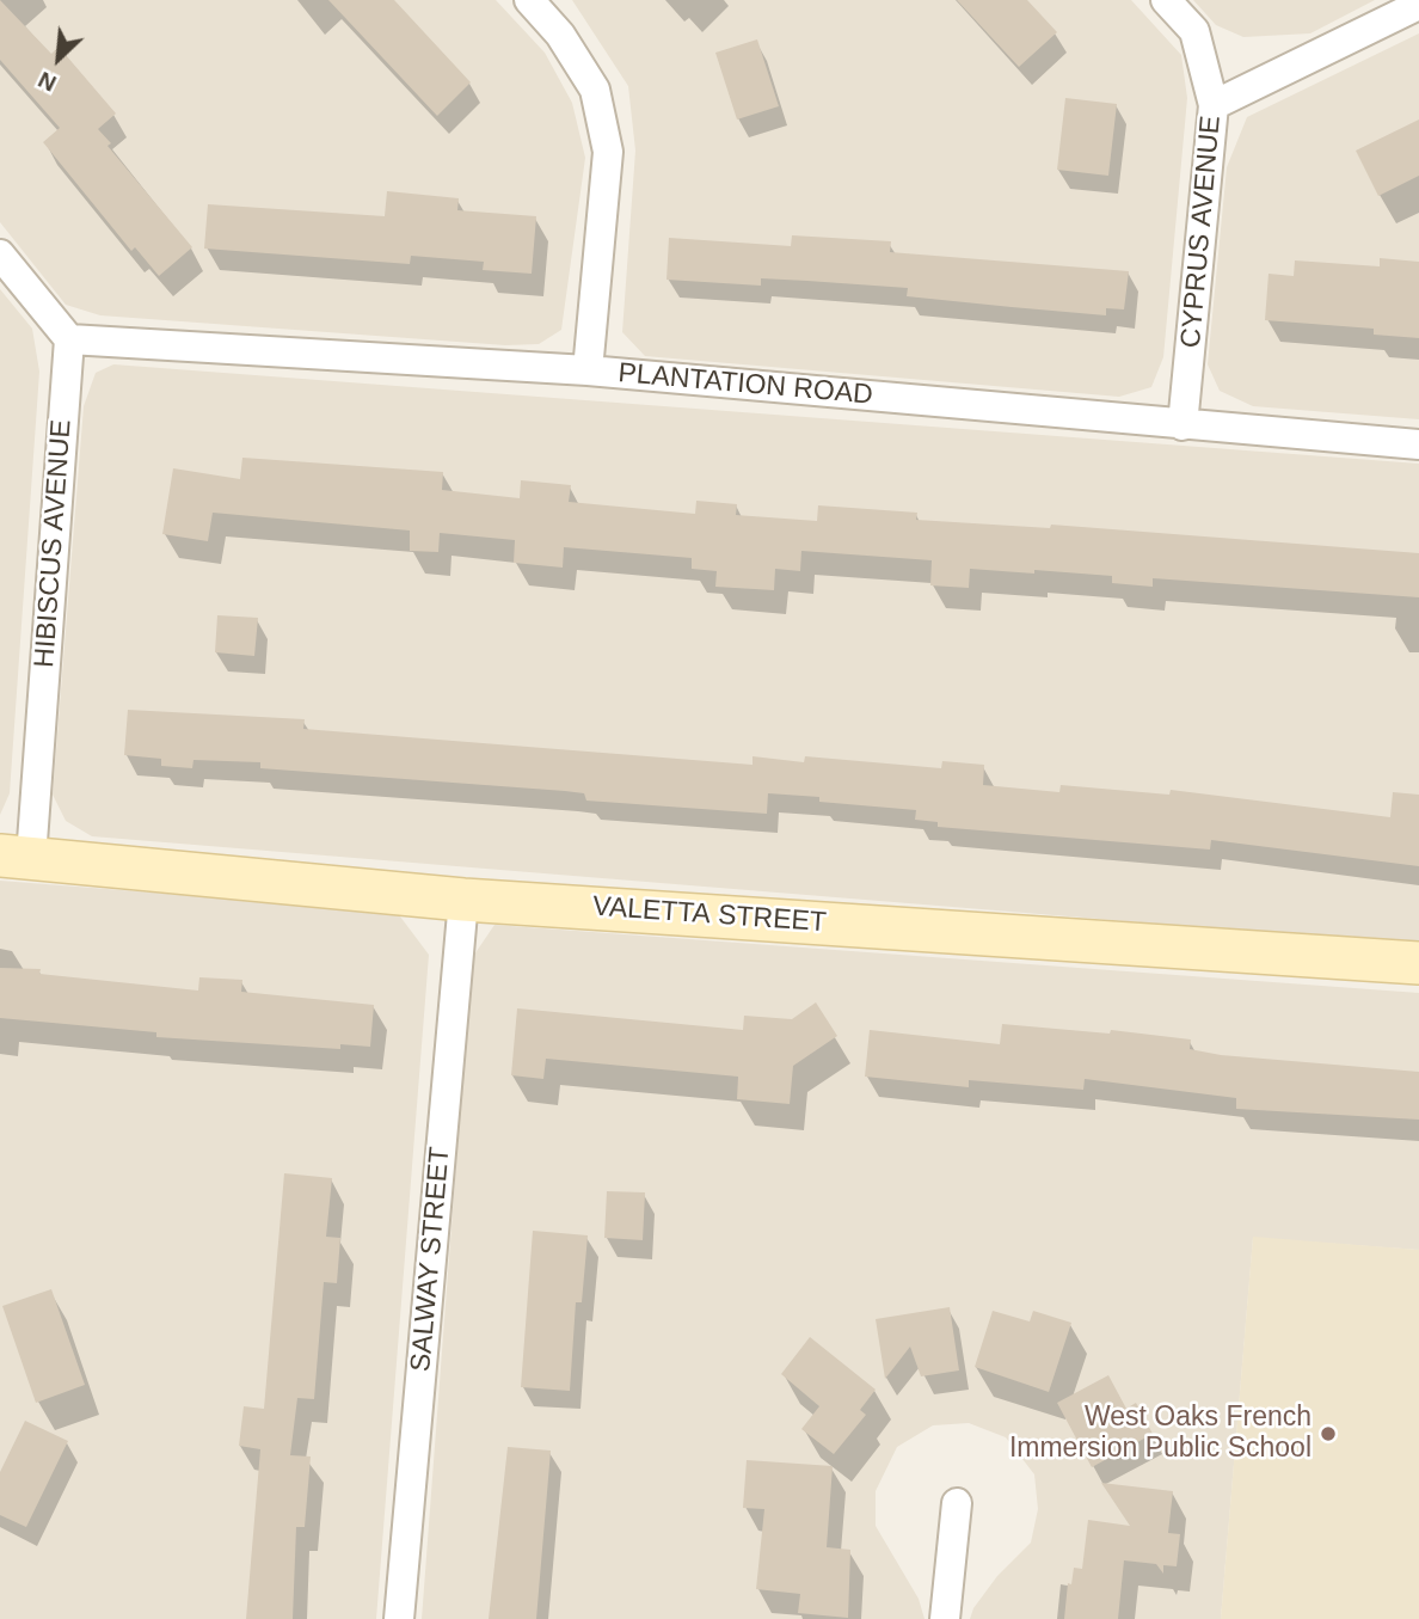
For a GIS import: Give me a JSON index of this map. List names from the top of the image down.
{
  "streets": {
    "street": [
      "CYPRUS AVENUE",
      "PLANTATION ROAD",
      "HIBISCUS AVENUE",
      "VALETTA STREET",
      "SALWAY STREET"
    ]
  },
  "crossings": [
    ["CYPRUS AVENUE", "PLANTATION ROAD"],
    ["PLANTATION ROAD", "HIBISCUS AVENUE"],
    ["HIBISCUS AVENUE", "VALETTA STREET"],
    ["VALETTA STREET", "SALWAY STREET"]
  ],
  "places": ["West Oaks French Immersion Public School"],
  "north": "bottom left"
}
